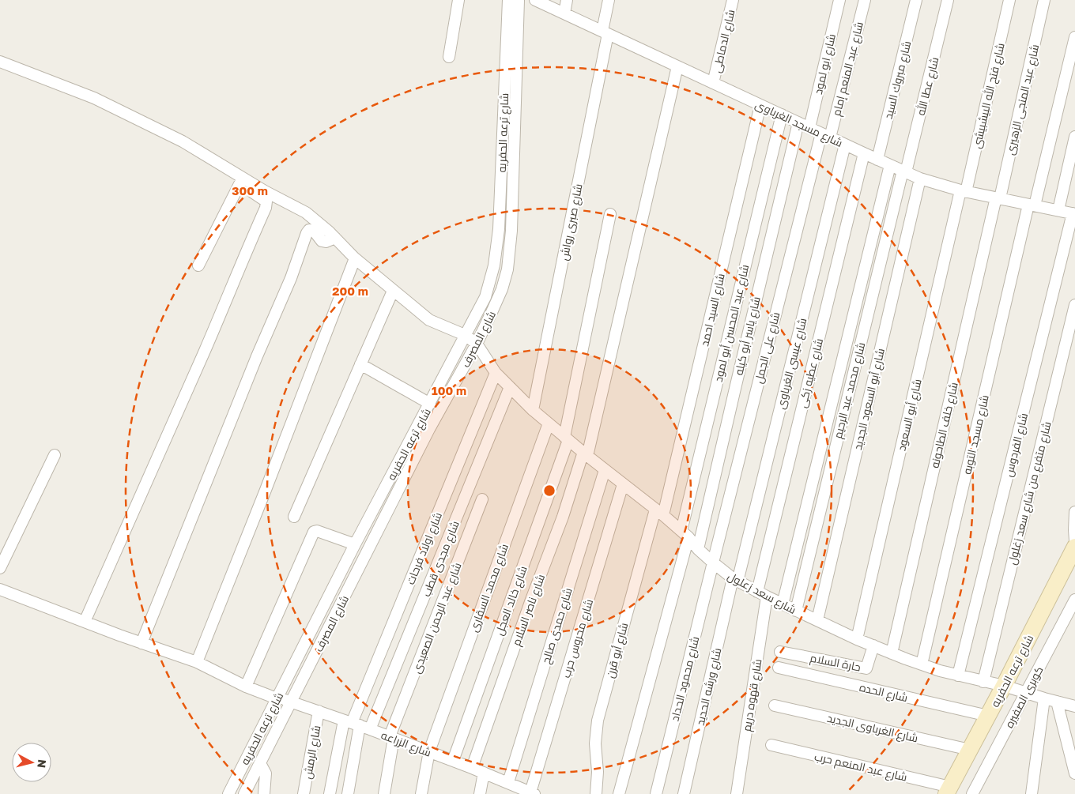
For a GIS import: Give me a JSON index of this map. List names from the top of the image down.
{
  "streets": {
    "street": [
      "شارع الدماطى",
      "شارع ابو لمود",
      "شارع عبد المنعم إمام",
      "شارع مبروك السيد",
      "شارع عطا الله",
      "شارع فتح الله البيشبيشى",
      "شارع عبد المنجى الزهيرى",
      "شارع مسجد الغرباوى",
      "شارع ترعه الحفريه",
      "شارع صبرى رواش",
      "شارع السيد احمد",
      "شارع عبد المحسن أبو لمود",
      "شارع ياسر أبو كيله",
      "شارع المصرف",
      "شارع على الجمل",
      "شارع عيسى الغرباوى",
      "شارع عطيه زكى",
      "شارع محمد عبد الرحيم",
      "شارع أبو السعود الجديد",
      "شارع أبو السعود",
      "شارع خلف الطاحونه",
      "شارع مسجد التوبه",
      "شارع الفردوس",
      "شارع متفرع من شارع سعد زغلول",
      "شارع اولاد فرحات",
      "شارع مجدى قطب",
      "شارع محمد السقارى",
      "شارع سعد زعلول",
      "شارع خالد العجل",
      "شارع ناصر السلام",
      "شارع عبد الرحمن الصعيدى",
      "شارع حمدى صالح",
      "شارع محروس حرب",
      "شارع أبو قرن",
      "حارة السلام",
      "شارع محمود الحداد",
      "شارع ورشه الحديد",
      "شارع الحده",
      "شارع قهوه دريم",
      "كوبرى الصفيره",
      "شارع الغرباوى الجديد",
      "شارع الزراعه",
      "شارع الرمش",
      "شارع عبد المنعم حرب"
    ]
  },
  "crossings": [
    ["شارع الدماطى", "شارع مسجد الغرباوى"],
    ["شارع ابو لمود", "شارع مسجد الغرباوى"],
    ["شارع عبد المنعم إمام", "شارع مسجد الغرباوى"],
    ["شارع عبد المنعم إمام", "شارع على الجمل"],
    ["شارع مبروك السيد", "شارع مسجد الغرباوى"],
    ["شارع عطا الله", "شارع مسجد الغرباوى"],
    ["شارع عطا الله", "شارع محمد عبد الرحيم"],
    ["شارع فتح الله البيشبيشى", "شارع مسجد الغرباوى"],
    ["شارع فتح الله البيشبيشى", "شارع أبو السعود"],
    ["شارع عبد المنجى الزهيرى", "شارع مسجد الغرباوى"],
    ["شارع عبد المنجى الزهيرى", "شارع خلف الطاحونه"],
    ["شارع مسجد الغرباوى", "شارع صبرى رواش"],
    ["شارع مسجد الغرباوى", "شارع السيد احمد"],
    ["شارع مسجد الغرباوى", "شارع عبد المحسن أبو لمود"],
    ["شارع مسجد الغرباوى", "شارع ياسر أبو كيله"],
    ["شارع مسجد الغرباوى", "شارع على الجمل"],
    ["شارع مسجد الغرباوى", "شارع عيسى الغرباوى"],
    ["شارع مسجد الغرباوى", "شارع عطيه زكى"],
    ["شارع مسجد الغرباوى", "شارع محمد عبد الرحيم"],
    ["شارع مسجد الغرباوى", "شارع أبو السعود الجديد"],
    ["شارع مسجد الغرباوى", "شارع أبو السعود"],
    ["شارع مسجد الغرباوى", "شارع خلف الطاحونه"],
    ["شارع مسجد الغرباوى", "شارع مسجد التوبه"],
    ["شارع مسجد الغرباوى", "شارع الفردوس"],
    ["شارع مسجد الغرباوى", "شارع ناصر السلام"],
    ["شارع ترعه الحفريه", "شارع سعد زعلول"],
    ["شارع ترعه الحفريه", "شارع الحده"],
    ["شارع ترعه الحفريه", "شارع الغرباوى الجديد"],
    ["شارع ترعه الحفريه", "شارع الزراعه"],
    ["شارع ترعه الحفريه", "شارع عبد المنعم حرب"],
    ["شارع صبرى رواش", "شارع سعد زعلول"],
    ["شارع السيد احمد", "شارع سعد زعلول"],
    ["شارع السيد احمد", "شارع أبو قرن"],
    ["شارع عبد المحسن أبو لمود", "شارع سعد زعلول"],
    ["شارع ياسر أبو كيله", "شارع سعد زعلول"],
    ["شارع المصرف", "شارع سعد زعلول"],
    ["شارع المصرف", "شارع الزراعه"],
    ["شارع على الجمل", "شارع سعد زعلول"],
    ["شارع على الجمل", "شارع محمود الحداد"],
    ["شارع عيسى الغرباوى", "شارع سعد زعلول"],
    ["شارع عيسى الغرباوى", "شارع ورشه الحديد"],
    ["شارع عطيه زكى", "شارع سعد زعلول"],
    ["شارع عطيه زكى", "شارع قهوه دريم"],
    ["شارع محمد عبد الرحيم", "شارع سعد زعلول"],
    ["شارع أبو السعود الجديد", "شارع سعد زعلول"],
    ["شارع أبو السعود", "شارع سعد زعلول"],
    ["شارع خلف الطاحونه", "شارع سعد زعلول"],
    ["شارع مسجد التوبه", "شارع سعد زعلول"],
    ["شارع الفردوس", "شارع سعد زعلول"],
    ["شارع متفرع من شارع سعد زغلول", "شارع سعد زعلول"],
    ["شارع اولاد فرحات", "شارع مجدى قطب"],
    ["شارع اولاد فرحات", "شارع سعد زعلول"],
    ["شارع اولاد فرحات", "شارع الزراعه"],
    ["شارع مجدى قطب", "شارع سعد زعلول"],
    ["شارع مجدى قطب", "شارع الزراعه"],
    ["شارع محمد السقارى", "شارع سعد زعلول"],
    ["شارع محمد السقارى", "شارع الزراعه"],
    ["شارع سعد زعلول", "شارع خالد العجل"],
    ["شارع سعد زعلول", "شارع ناصر السلام"],
    ["شارع سعد زعلول", "شارع حمدى صالح"],
    ["شارع سعد زعلول", "شارع محروس حرب"],
    ["شارع سعد زعلول", "شارع أبو قرن"],
    ["شارع سعد زعلول", "حارة السلام"],
    ["شارع سعد زعلول", "شارع محمود الحداد"],
    ["شارع سعد زعلول", "شارع ورشه الحديد"],
    ["شارع سعد زعلول", "شارع قهوه دريم"],
    ["شارع سعد زعلول", "كوبرى الصفيره"],
    ["شارع خالد العجل", "شارع الزراعه"],
    ["شارع ناصر السلام", "شارع الزراعه"],
    ["شارع عبد الرحمن الصعيدى", "شارع الزراعه"],
    ["شارع حمدى صالح", "شارع الزراعه"],
    ["شارع محروس حرب", "شارع الزراعه"],
    ["شارع الزراعه", "شارع الرمش"]
  ],
  "north": "right",
  "rings": ["300 m", "200 m", "100 m"]
}
